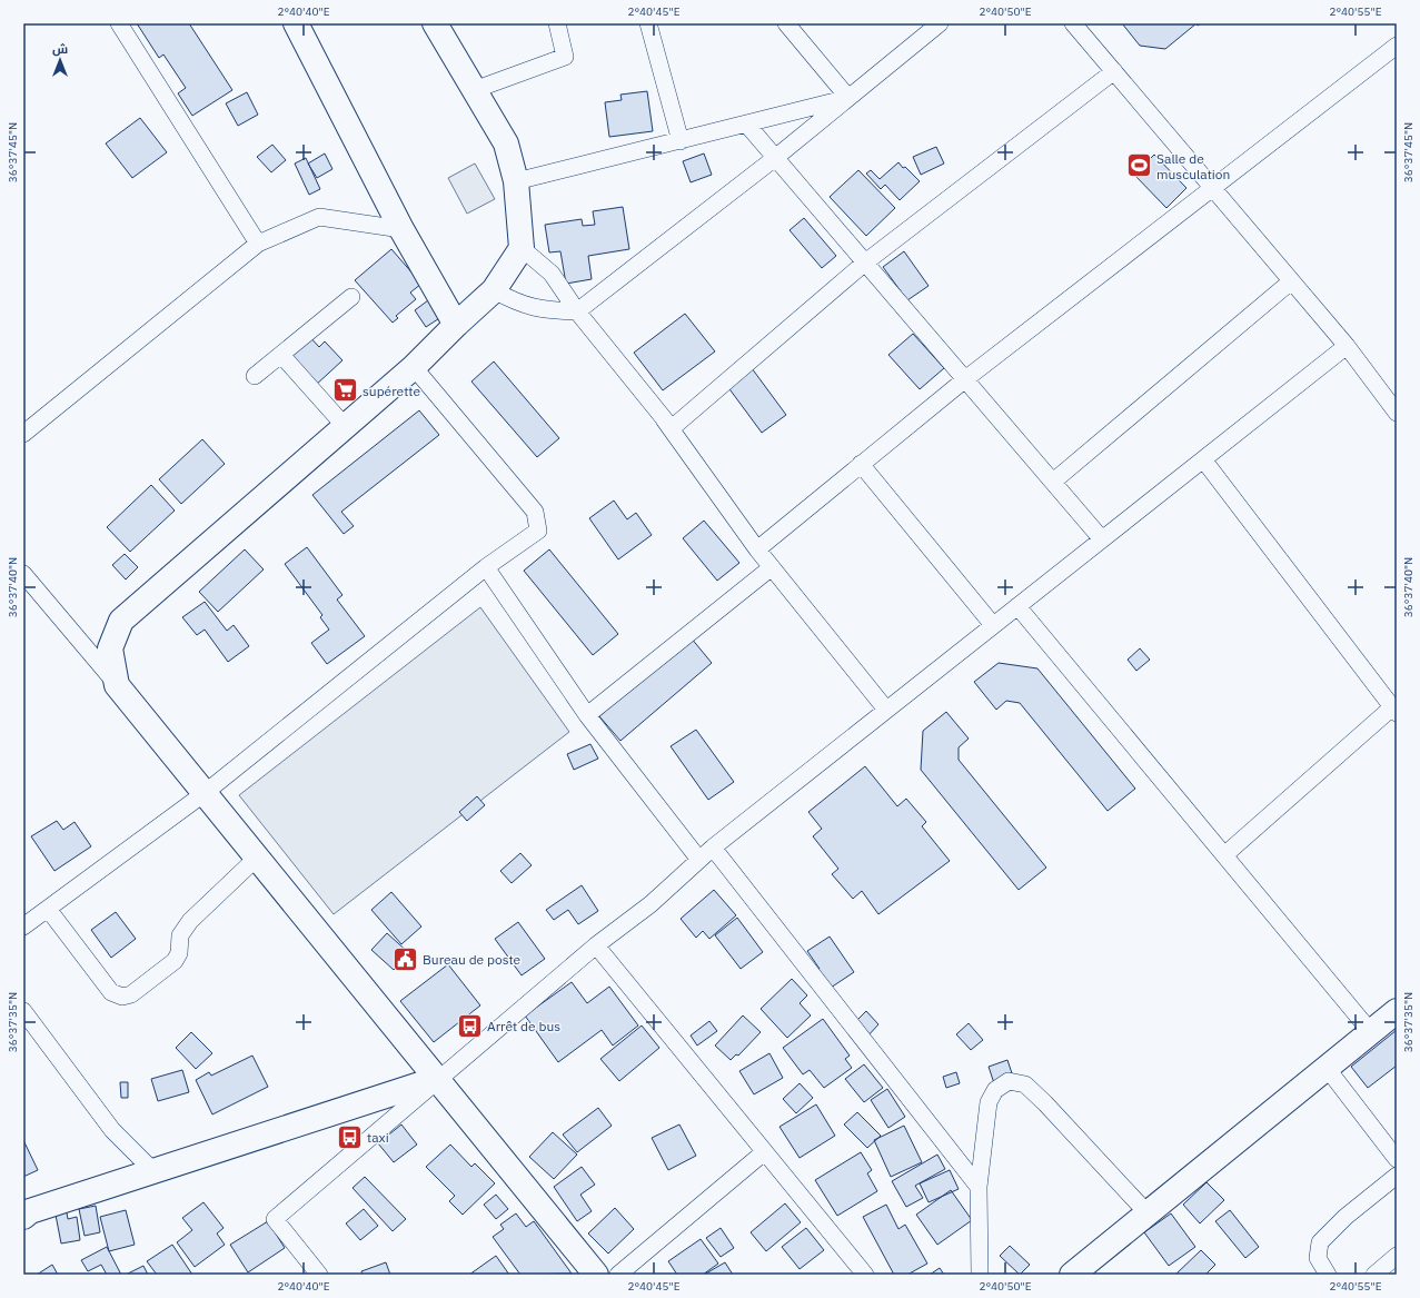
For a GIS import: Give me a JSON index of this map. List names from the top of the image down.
{
  "places": {
    "sports": ["Salle de musculation"],
    "supermarket": ["supérette"],
    "public building": ["Bureau de poste"],
    "bus stop": ["Arrêt de bus", "taxi"]
  },
  "north": "top",
  "coordinates": [
    "2°40'40\"E",
    "2°40'45\"E",
    "2°40'50\"E",
    "2°40'55\"E",
    "36°37'45\"N",
    "36°37'40\"N",
    "36°37'35\"N"
  ]
}
